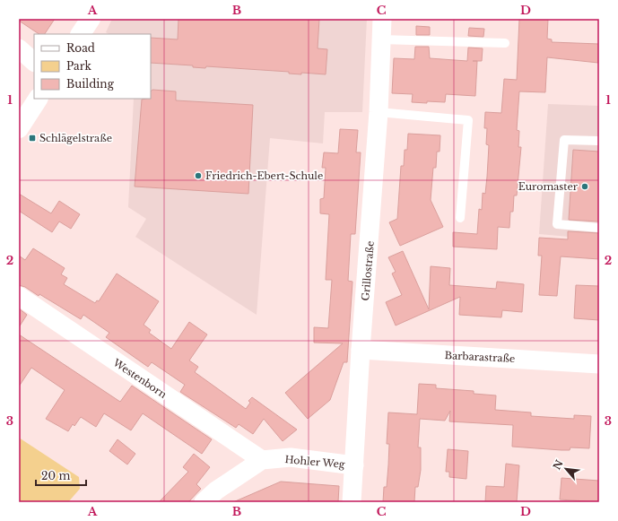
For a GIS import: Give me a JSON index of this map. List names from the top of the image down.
{
  "streets": {
    "street": [
      "Grillostraße",
      "Barbarastraße",
      "Westenborn",
      "Hohler Weg"
    ]
  },
  "crossings": [
    ["Grillostraße", "Barbarastraße"],
    ["Grillostraße", "Hohler Weg"],
    ["Westenborn", "Hohler Weg"]
  ],
  "places": {
    "transit": ["Schlägelstraße"],
    "other": ["Friedrich-Ebert-Schule", "Euromaster"]
  },
  "legend": ["Road", "Park", "Building"],
  "scale_bar": "20 m",
  "north": "top left",
  "grid": {
    "columns": [
      "A",
      "B",
      "C",
      "D"
    ],
    "rows": ["1", "2", "3"]
  }
}
